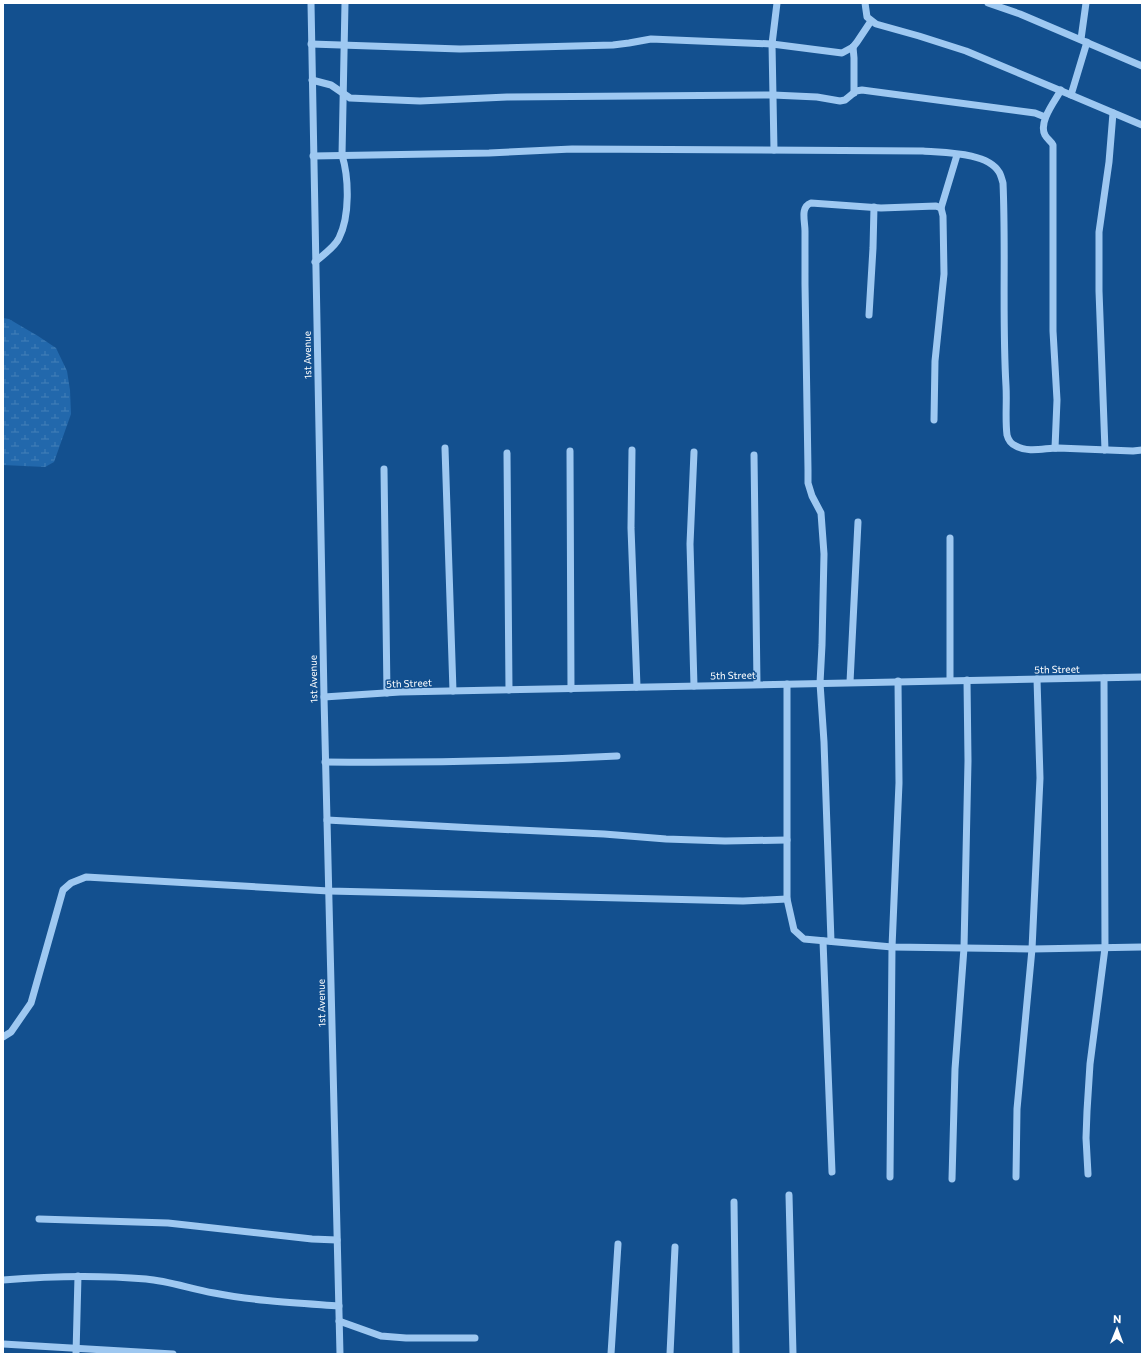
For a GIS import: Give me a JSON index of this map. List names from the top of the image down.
{
  "streets": {
    "street": ["1st Avenue", "5th Street"]
  },
  "crossings": [
    ["1st Avenue", "5th Street"]
  ],
  "north": "top"
}
